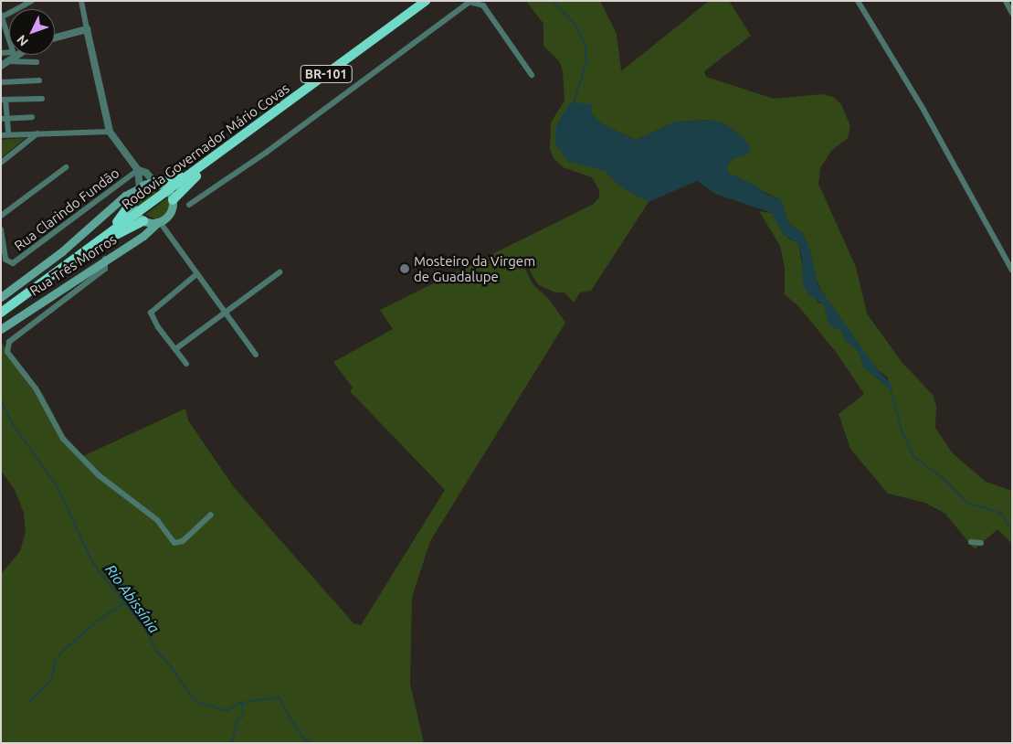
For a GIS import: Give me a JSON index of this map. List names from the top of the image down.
{
  "streets": {
    "highway": ["BR-101", "Rodovia Governador Mário Covas"],
    "main road": ["Rua Três Morros"],
    "street": ["Rua Clarindo Fundão"]
  },
  "water": ["Rio Abissínia"],
  "places": ["Mosteiro da Virgem de Guadalupe"],
  "north": "bottom left"
}
